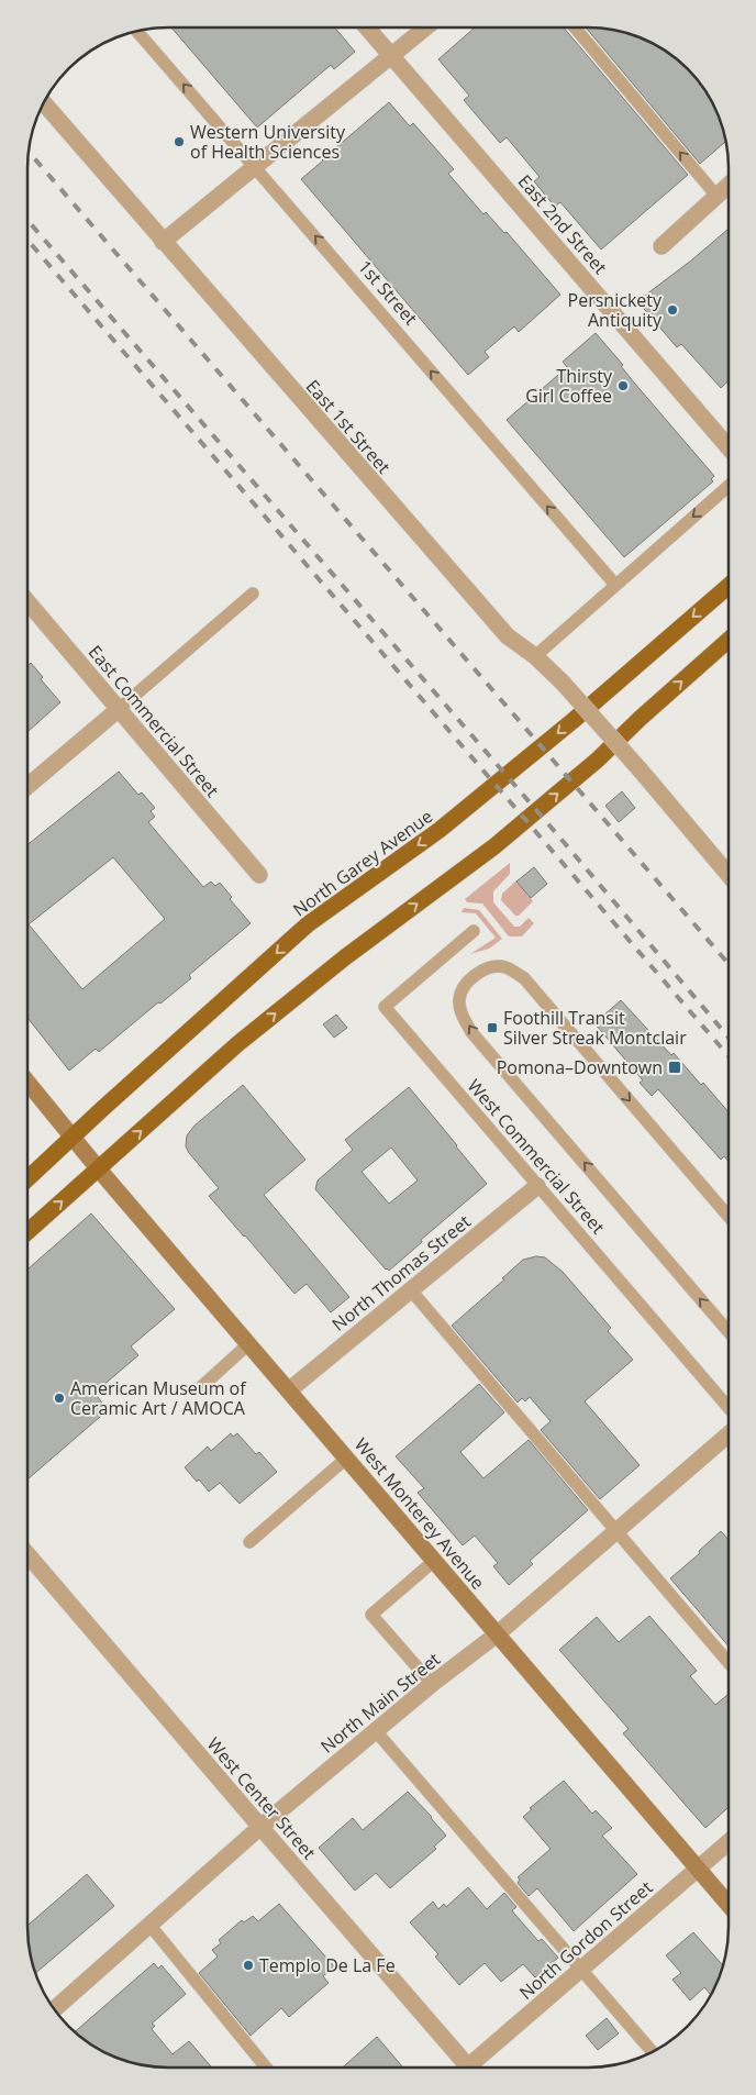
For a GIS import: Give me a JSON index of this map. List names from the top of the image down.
{
  "streets": {
    "main road": ["North Garey Avenue"],
    "street": [
      "East 2nd Street",
      "East 1st Street",
      "East Commercial Street",
      "North Thomas Street",
      "West Monterey Avenue",
      "North Main Street",
      "West Center Street",
      "North Gordon Street"
    ],
    "lane": ["1st Street", "West Commercial Street"]
  },
  "crossings": [
    ["North Garey Avenue", "West Monterey Avenue"],
    ["West Commercial Street", "North Thomas Street"],
    ["North Thomas Street", "West Monterey Avenue"],
    ["West Monterey Avenue", "North Main Street"],
    ["West Monterey Avenue", "North Gordon Street"],
    ["North Main Street", "West Center Street"]
  ],
  "one_way": ["1st Street"],
  "places": {
    "other": [
      "Western University of Health Sciences",
      "Persnickety Antiquity",
      "Thirsty Girl Coffee",
      "American Museum of Ceramic Art / AMOCA",
      "Templo De La Fe"
    ],
    "transit": ["Foothill Transit Silver Streak Montclair", "Pomona–Downtown"]
  }
}
